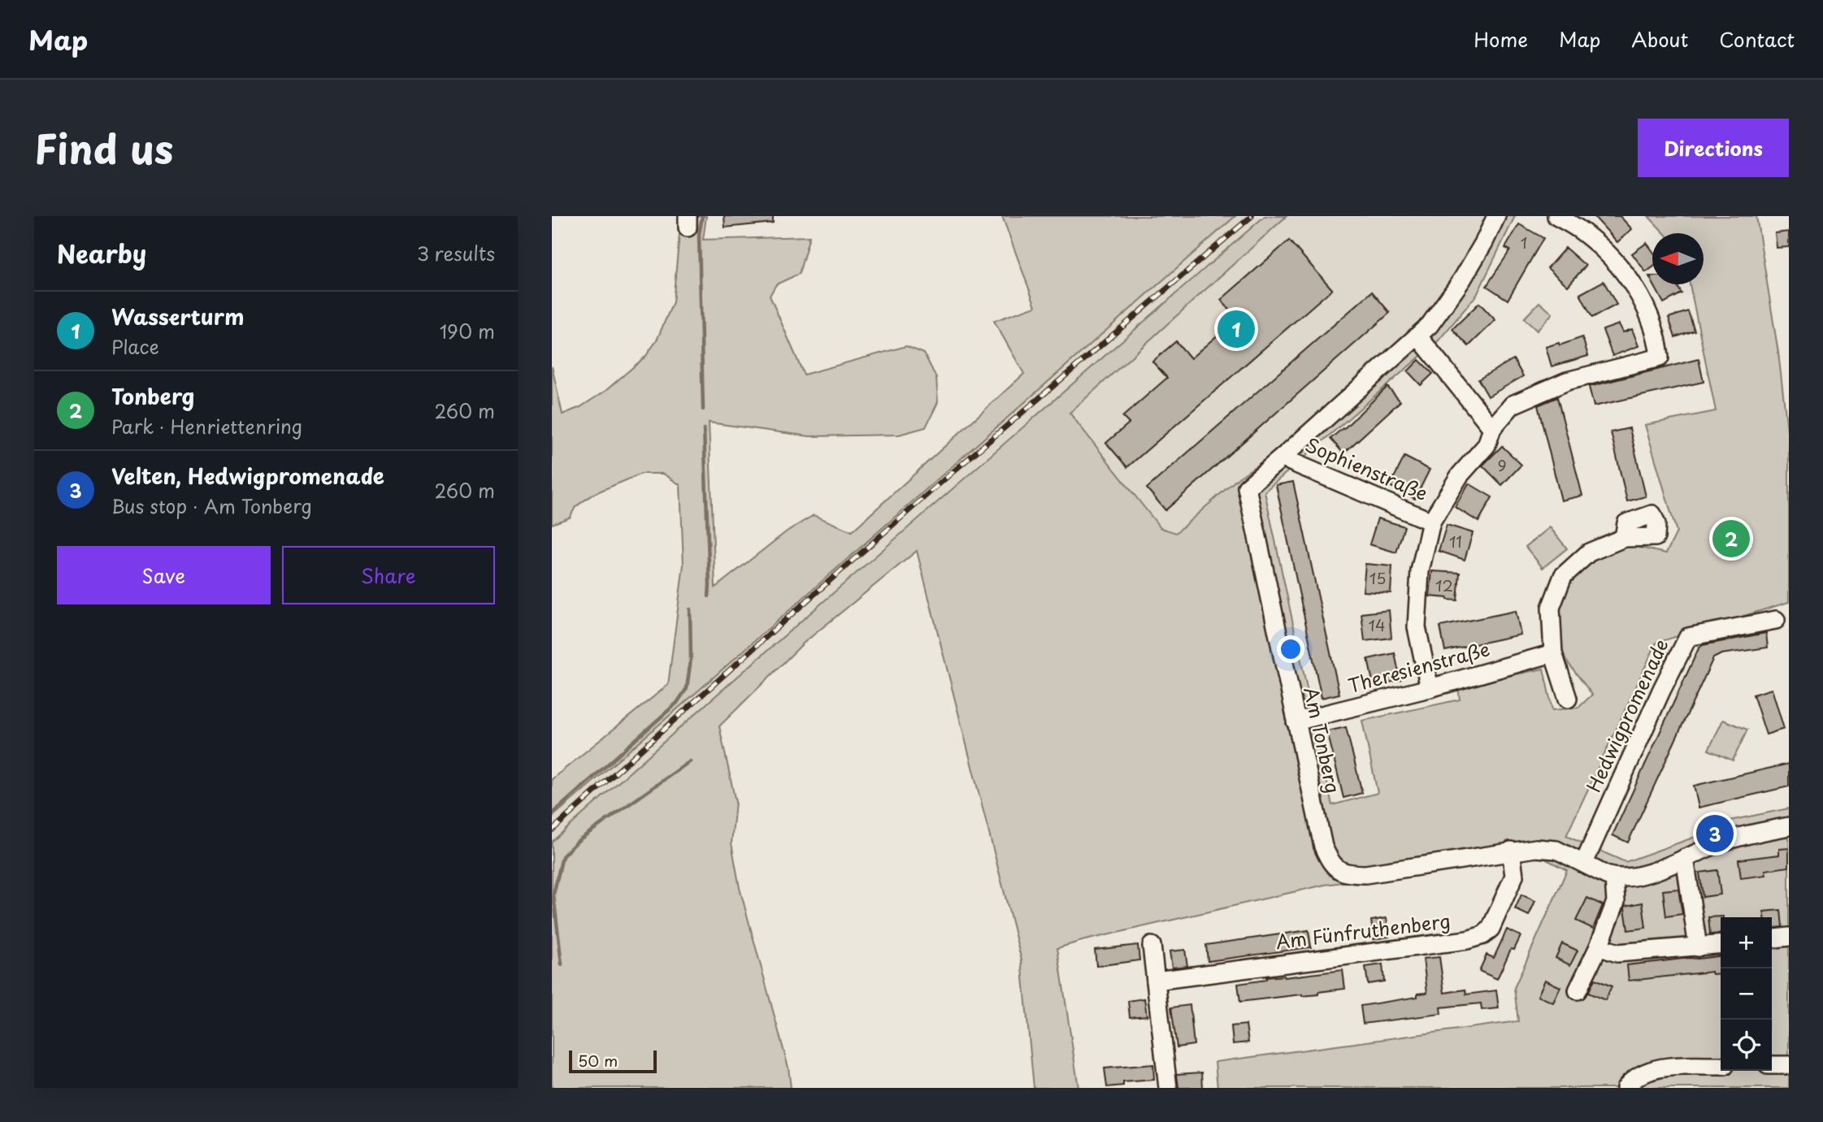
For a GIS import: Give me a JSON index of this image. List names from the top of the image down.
{
  "streets": {
    "street": [
      "Sophienstraße",
      "Theresienstraße",
      "Hedwigpromenade",
      "Am Tonberg",
      "Am Fünfruthenberg"
    ]
  },
  "crossings": [
    ["Sophienstraße", "Am Tonberg"],
    ["Theresienstraße", "Am Tonberg"],
    ["Hedwigpromenade", "Am Tonberg"],
    ["Am Tonberg", "Am Fünfruthenberg"]
  ],
  "house_numbers": [
    "1",
    "9",
    "11",
    "15",
    "12",
    "14"
  ],
  "scale_bar": "50 m",
  "north": "left",
  "page": {
    "header": "Map",
    "nav": [
      "Home",
      "Map",
      "About",
      "Contact"
    ],
    "title": "Find us",
    "buttons": [
      "Directions",
      ["Save", "Share"]
    ],
    "heading": ["Nearby", "3 results"],
    "list": [
      {
        "mark": "1",
        "name": "Wasserturm",
        "note": "Place",
        "value": "190 m"
      },
      {
        "mark": "2",
        "name": "Tonberg",
        "note": "Park · Henriettenring",
        "value": "260 m"
      },
      {
        "mark": "3",
        "name": "Velten, Hedwigpromenade",
        "note": "Bus stop · Am Tonberg",
        "value": "260 m"
      }
    ],
    "pins": ["1", "2", "3"],
    "map_buttons": ["+", "−"],
    "scale": "50 m"
  }
}
